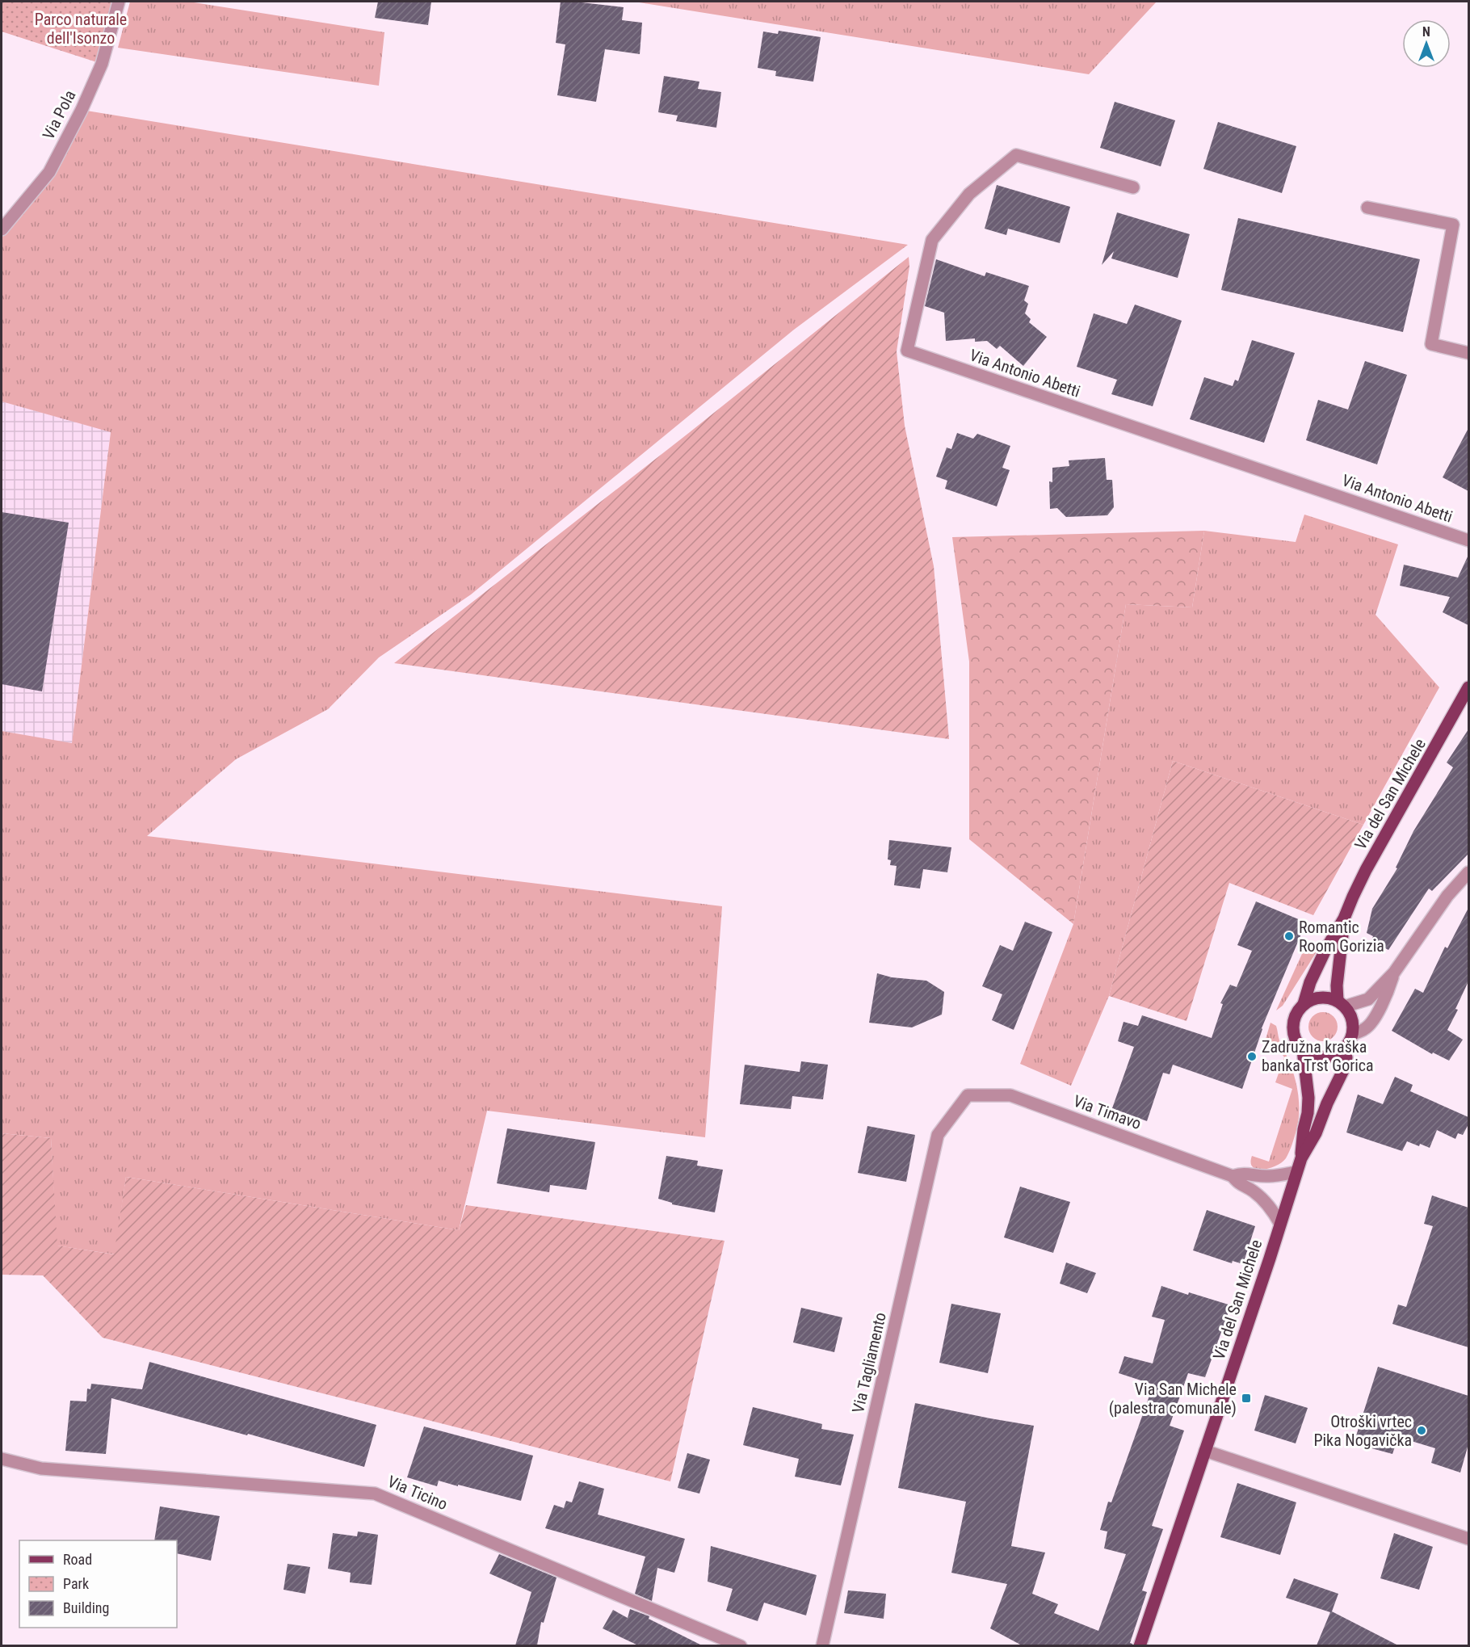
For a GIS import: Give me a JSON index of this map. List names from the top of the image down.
{
  "streets": {
    "main road": ["Via del San Michele"],
    "street": [
      "Via Pola",
      "Via Antonio Abetti",
      "Via Timavo",
      "Via Tagliamento",
      "Via Ticino"
    ]
  },
  "crossings": [
    ["Via del San Michele", "Via Timavo"],
    ["Via Timavo", "Via Tagliamento"]
  ],
  "parks": ["Parco naturale dell'Isonzo"],
  "places": {
    "other": ["Romantic Room Gorizia", "Zadružna kraška banka Trst Gorica", "Otroški vrtec Pika Nogavička"],
    "transit": ["Via San Michele (palestra comunale)"]
  },
  "legend": ["Road", "Park", "Building"],
  "north": "top"
}
